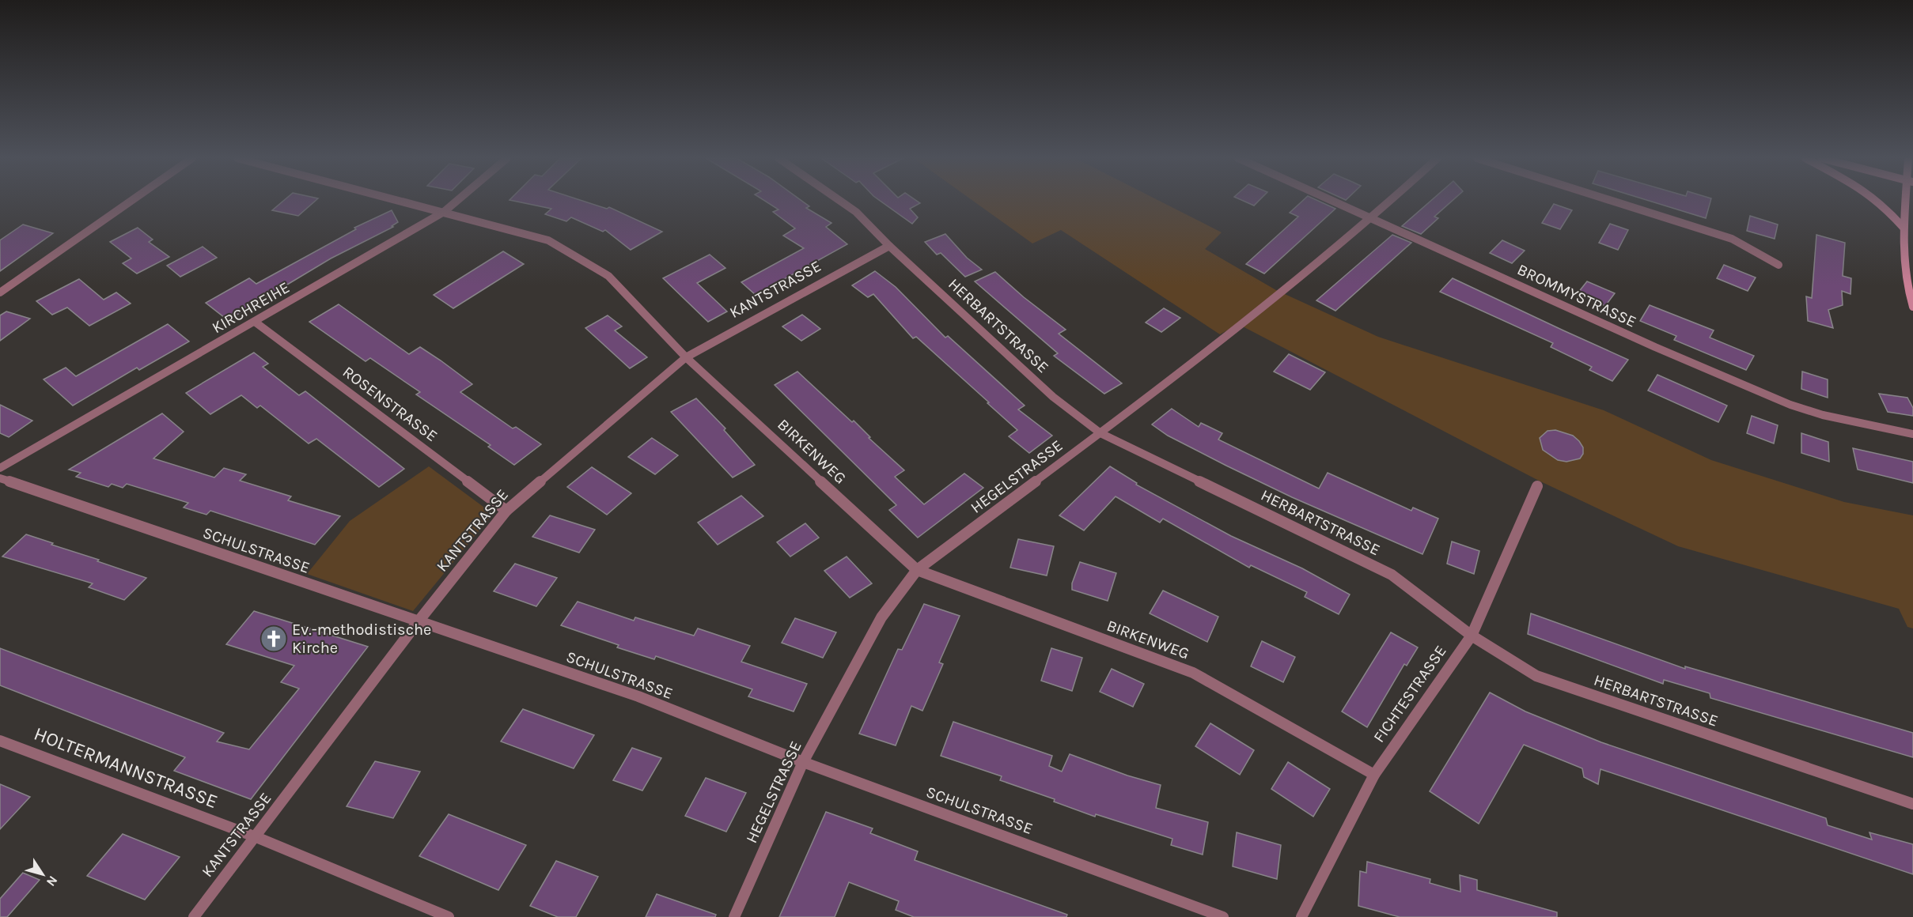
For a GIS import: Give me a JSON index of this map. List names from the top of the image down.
{
  "streets": {
    "street": [
      "KANTSTRASSE",
      "BROMMYSTRASSE",
      "KIRCHREIHE",
      "HERBARTSTRASSE",
      "ROSENSTRASSE",
      "BIRKENWEG",
      "HEGELSTRASSE",
      "SCHULSTRASSE",
      "FICHTESTRASSE",
      "HOLTERMANNSTRASSE"
    ]
  },
  "crossings": [
    ["KANTSTRASSE", "HERBARTSTRASSE"],
    ["KANTSTRASSE", "ROSENSTRASSE"],
    ["KANTSTRASSE", "BIRKENWEG"],
    ["KANTSTRASSE", "SCHULSTRASSE"],
    ["KANTSTRASSE", "HOLTERMANNSTRASSE"],
    ["BROMMYSTRASSE", "HEGELSTRASSE"],
    ["KIRCHREIHE", "ROSENSTRASSE"],
    ["KIRCHREIHE", "BIRKENWEG"],
    ["HERBARTSTRASSE", "HEGELSTRASSE"],
    ["HERBARTSTRASSE", "FICHTESTRASSE"],
    ["BIRKENWEG", "HEGELSTRASSE"],
    ["BIRKENWEG", "FICHTESTRASSE"],
    ["HEGELSTRASSE", "SCHULSTRASSE"]
  ],
  "places": {
    "church": ["Ev.-methodistische Kirche"]
  },
  "north": "bottom right"
}
